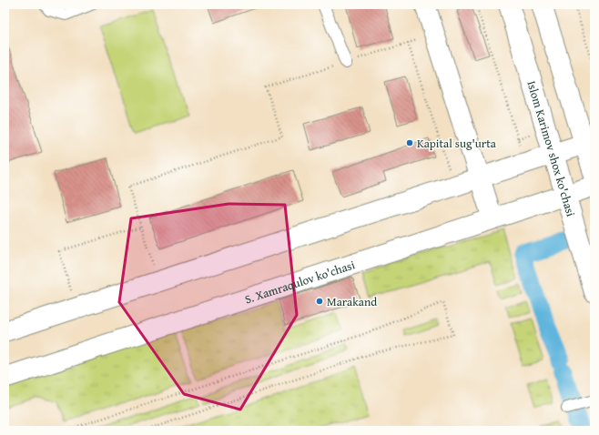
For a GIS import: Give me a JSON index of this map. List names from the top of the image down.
{
  "streets": {
    "street": ["Islom Karimov shox ko'chasi", "S. Xamraqulov ko'chasi"]
  },
  "crossings": [
    ["Islom Karimov shox ko'chasi", "S. Xamraqulov ko'chasi"]
  ],
  "places": ["Kapital sug'urta", "Marakand"]
}
